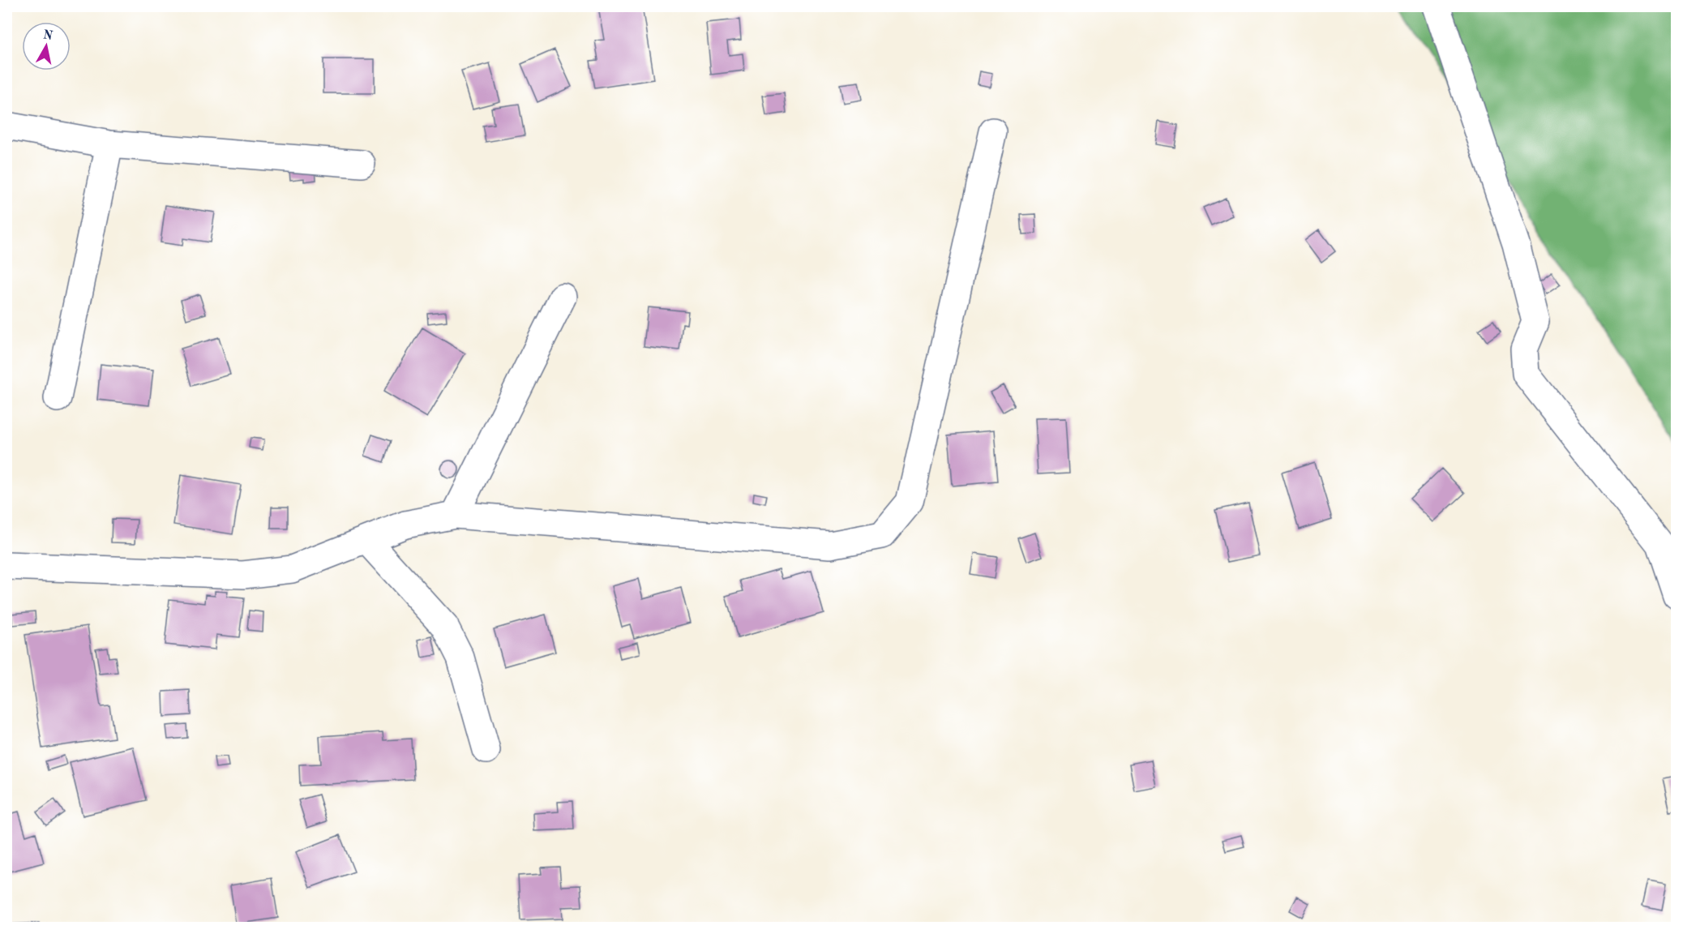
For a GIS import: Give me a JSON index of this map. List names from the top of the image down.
{
  "north": "top"
}
